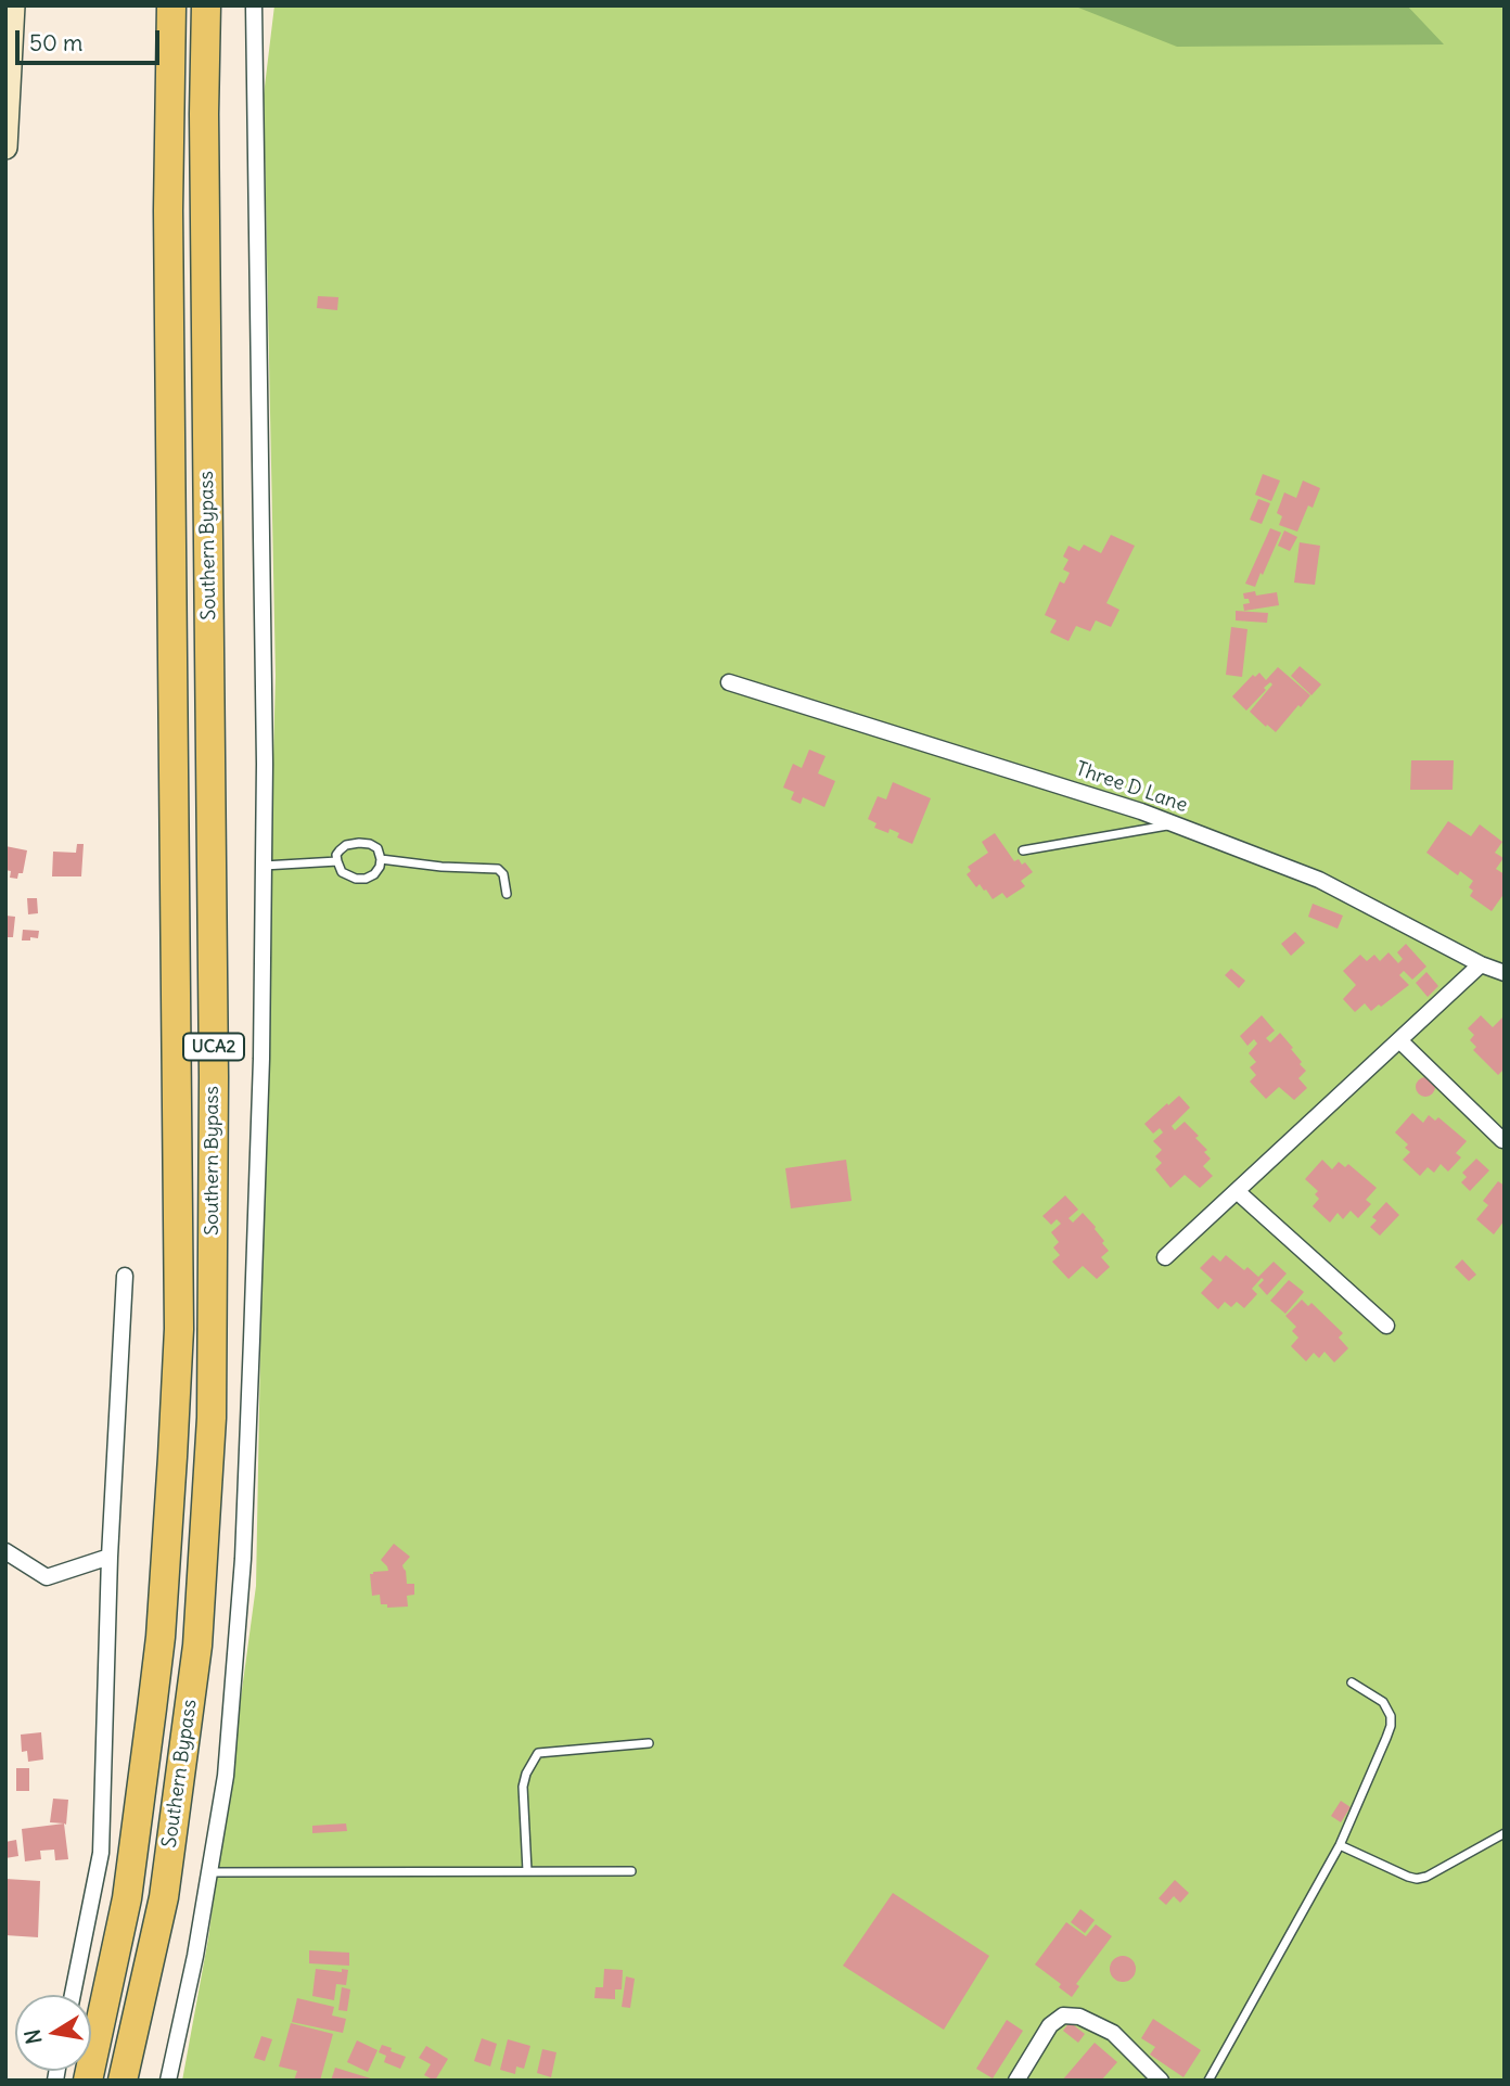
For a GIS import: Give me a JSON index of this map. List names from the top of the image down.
{
  "streets": {
    "highway": ["Southern Bypass", "UCA2"],
    "street": ["Three D Lane"]
  },
  "scale_bar": "50 m",
  "north": "left"
}
